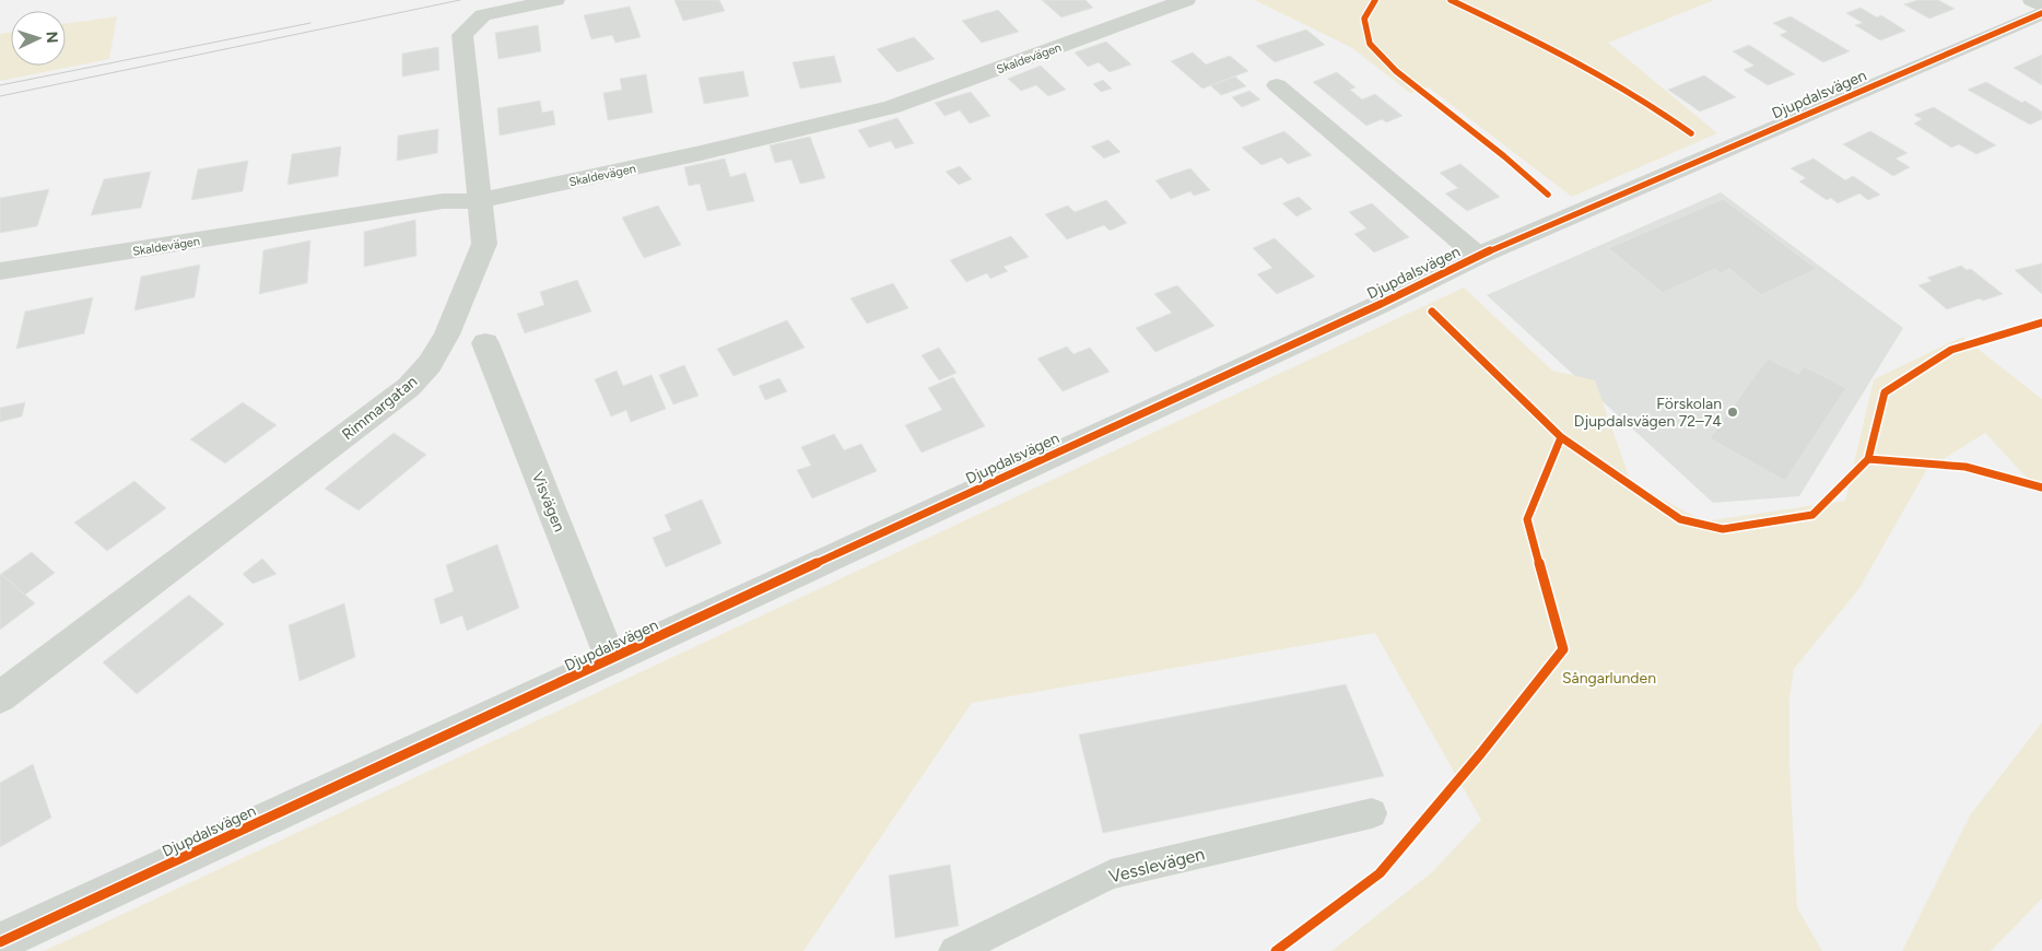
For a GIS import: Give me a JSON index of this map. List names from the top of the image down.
{
  "streets": {
    "street": [
      "Skaldevägen",
      "Djupdalsvägen",
      "Rimmargatan",
      "Visvägen"
    ],
    "lane": ["Vesslevägen"]
  },
  "crossings": [
    ["Skaldevägen", "Rimmargatan"],
    ["Djupdalsvägen", "Visvägen"]
  ],
  "parks": ["Sångarlunden"],
  "places": ["Förskolan Djupdalsvägen 72–74"],
  "north": "right"
}
